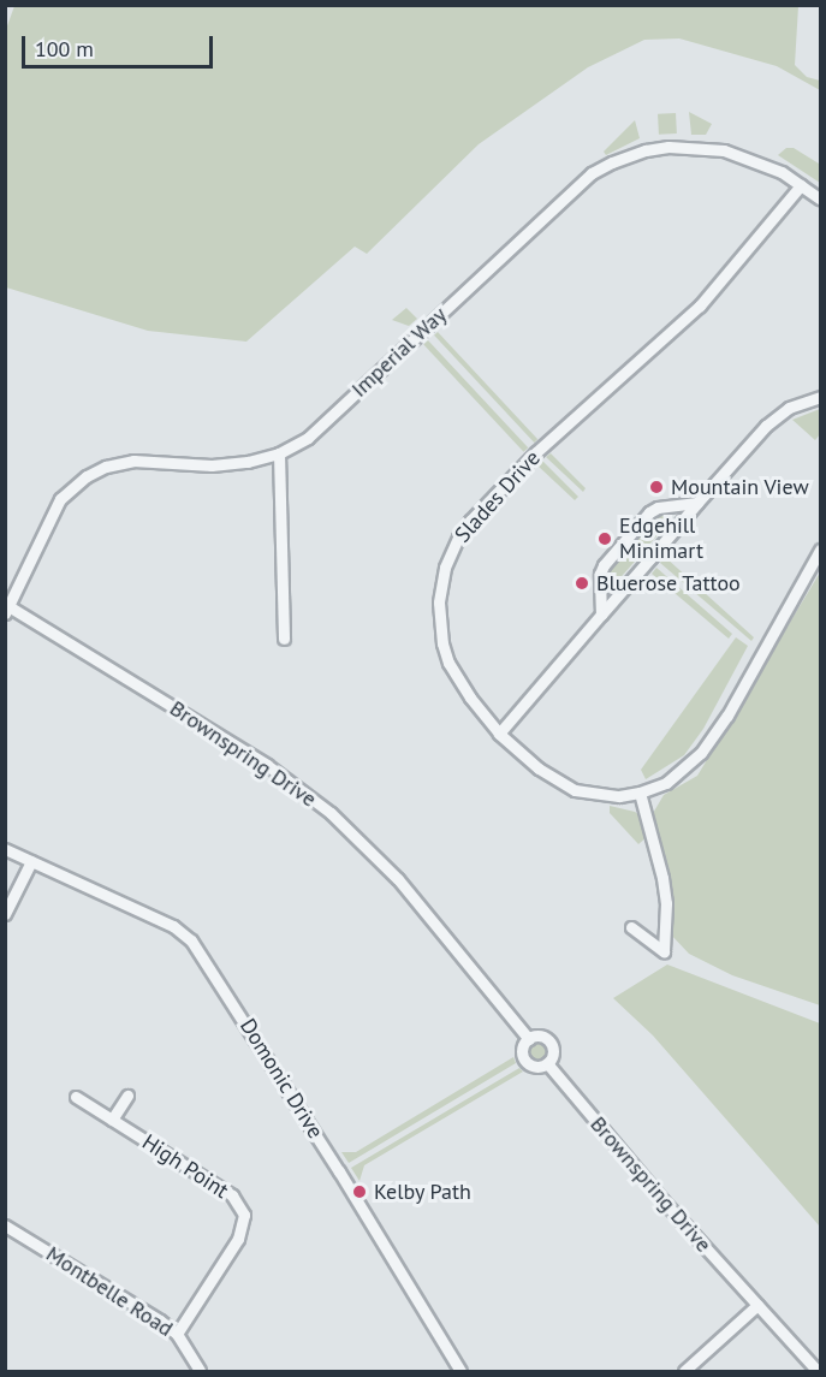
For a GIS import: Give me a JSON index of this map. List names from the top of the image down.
{
  "streets": {
    "street": [
      "Imperial Way",
      "Slades Drive",
      "Brownspring Drive",
      "Domonic Drive",
      "High Point",
      "Montbelle Road"
    ]
  },
  "crossings": [
    ["Imperial Way", "Slades Drive"],
    ["Imperial Way", "Brownspring Drive"],
    ["High Point", "Montbelle Road"]
  ],
  "places": [
    "Mountain View",
    "Edgehill Minimart",
    "Bluerose Tattoo",
    "Kelby Path"
  ],
  "scale_bar": "100 m"
}
